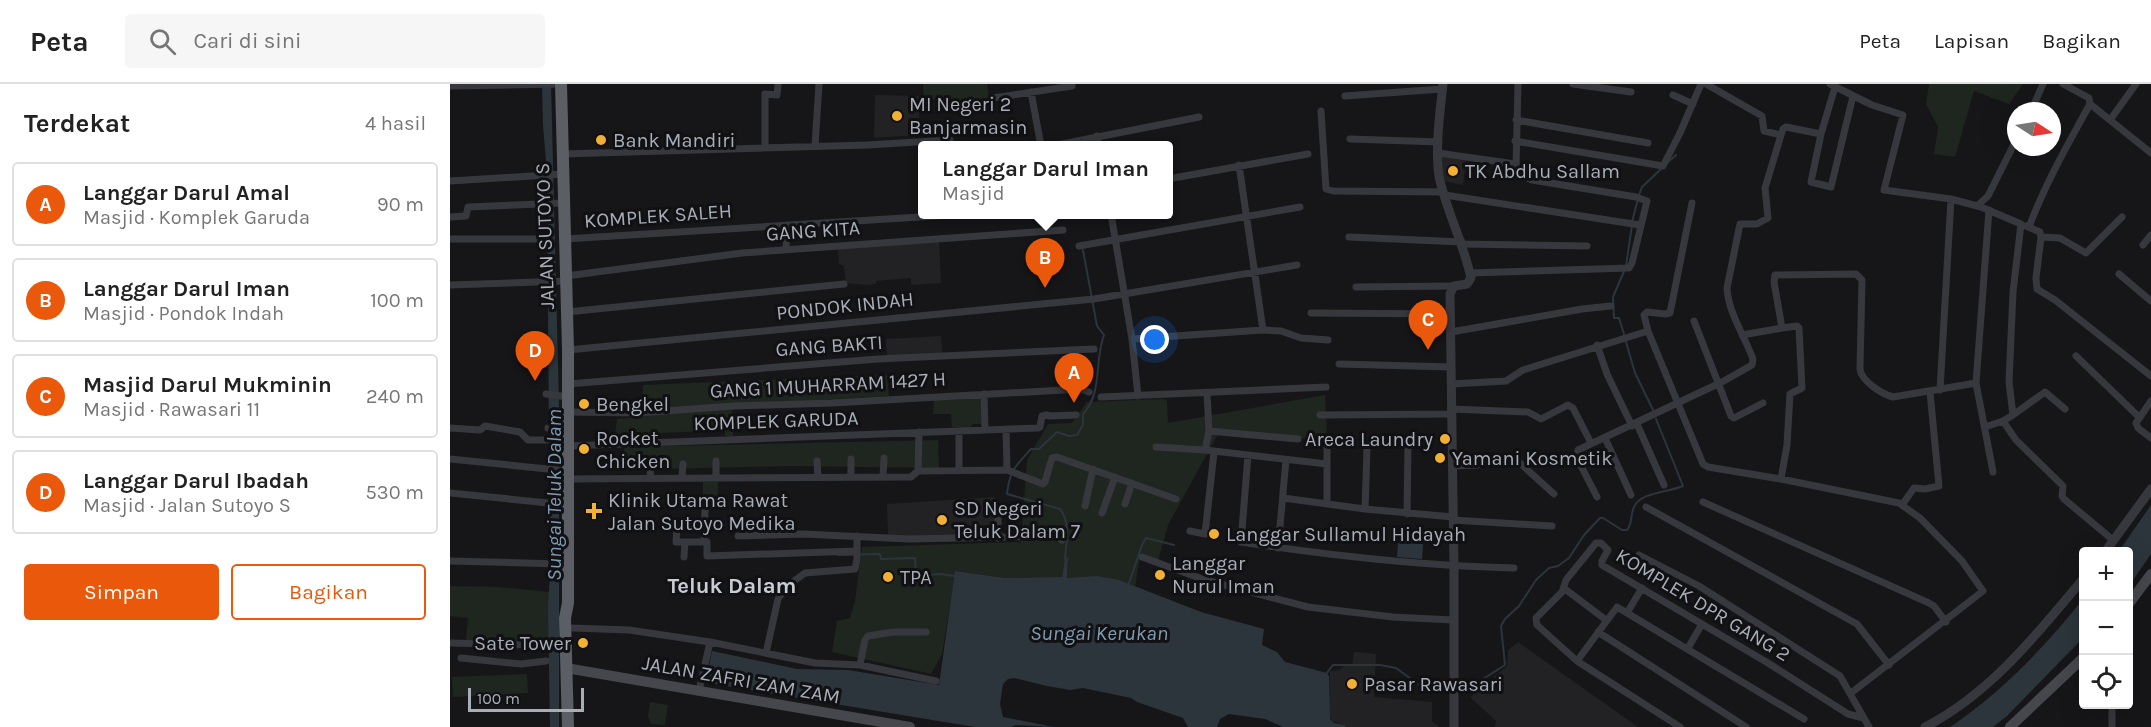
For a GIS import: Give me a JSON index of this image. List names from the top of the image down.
{
  "streets": {
    "highway": ["JALAN SUTOYO S"],
    "main road": ["JALAN ZAFRI ZAM ZAM"],
    "street": [
      "KOMPLEK SALEH",
      "GANG KITA",
      "PONDOK INDAH",
      "GANG BAKTI",
      "GANG 1 MUHARRAM 1427 H",
      "KOMPLEK GARUDA",
      "KOMPLEK DPR GANG 2"
    ]
  },
  "crossings": [
    ["KOMPLEK SALEH", "JALAN SUTOYO S"],
    ["GANG KITA", "JALAN SUTOYO S"],
    ["JALAN SUTOYO S", "PONDOK INDAH"],
    ["JALAN SUTOYO S", "GANG BAKTI"],
    ["JALAN SUTOYO S", "GANG 1 MUHARRAM 1427 H"],
    ["JALAN SUTOYO S", "KOMPLEK GARUDA"],
    ["JALAN SUTOYO S", "JALAN ZAFRI ZAM ZAM"]
  ],
  "districts": ["Teluk Dalam"],
  "water": ["Sungai Teluk Dalam", "Sungai Kerukan"],
  "places": {
    "other": [
      "MI Negeri 2 Banjarmasin",
      "Bank Mandiri",
      "TK Abdhu Sallam",
      "Bengkel",
      "Areca Laundry",
      "Rocket Chicken",
      "Yamani Kosmetik",
      "SD Negeri Teluk Dalam 7",
      "Langgar Sullamul Hidayah",
      "Langgar Nurul Iman",
      "TPA",
      "Sate Tower",
      "Pasar Rawasari"
    ],
    "health": ["Klinik Utama Rawat Jalan Sutoyo Medika"]
  },
  "scale_bar": "100 m",
  "north": "right",
  "page": {
    "header": "Peta",
    "search": "Cari di sini",
    "nav": ["Peta", "Lapisan", "Bagikan"],
    "heading": ["Terdekat", "4 hasil"],
    "popup": ["Langgar Darul Iman", "Masjid"],
    "list": [
      {
        "mark": "A",
        "name": "Langgar Darul Amal",
        "note": "Masjid · Komplek Garuda",
        "value": "90 m"
      },
      {
        "mark": "B",
        "name": "Langgar Darul Iman",
        "note": "Masjid · Pondok Indah",
        "value": "100 m"
      },
      {
        "mark": "C",
        "name": "Masjid Darul Mukminin",
        "note": "Masjid · Rawasari 11",
        "value": "240 m"
      },
      {
        "mark": "D",
        "name": "Langgar Darul Ibadah",
        "note": "Masjid · Jalan Sutoyo S",
        "value": "530 m"
      }
    ],
    "pins": [
      "B",
      "C",
      "D",
      "A"
    ],
    "buttons": ["Simpan", "Bagikan"],
    "map_buttons": ["+", "−"],
    "scale": "100 m"
  }
}
